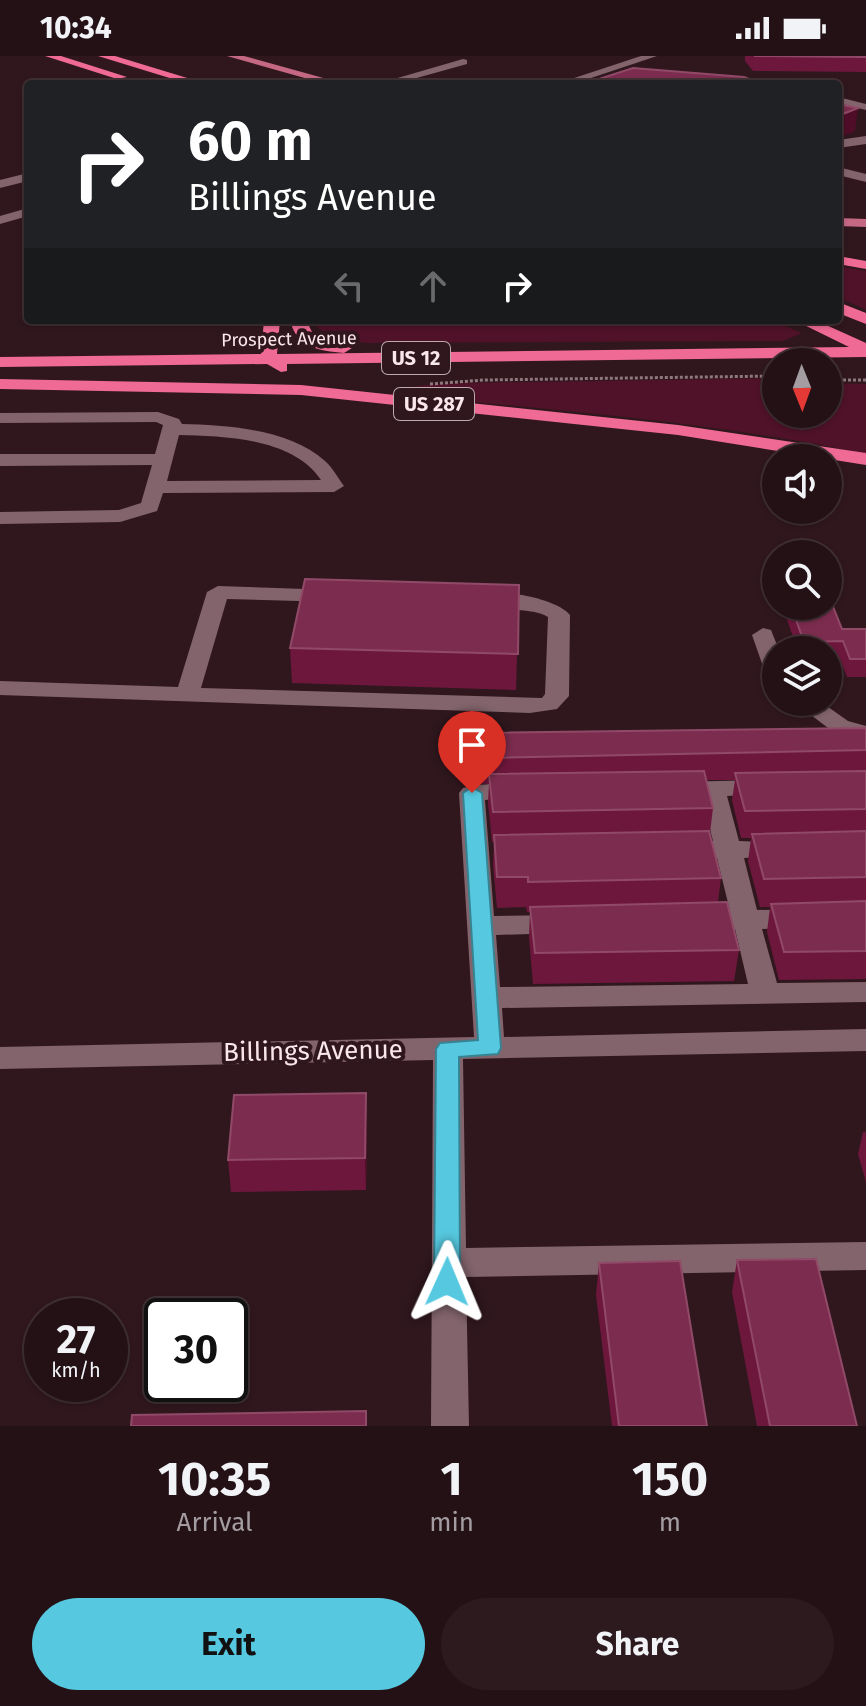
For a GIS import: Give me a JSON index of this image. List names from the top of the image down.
{
  "streets": {
    "highway": ["Prospect Avenue", "US 12", "US 287"],
    "street": ["Billings Avenue"]
  },
  "north": "bottom",
  "page": {
    "status": "10:34",
    "turn": ["60 m", "Billings Avenue"],
    "speed": "27 km/h",
    "limit": "30",
    "eta": [
      "10:35",
      "Arrival",
      "1",
      "min",
      "150",
      "m"
    ],
    "buttons": ["Exit", "Share"]
  }
}
